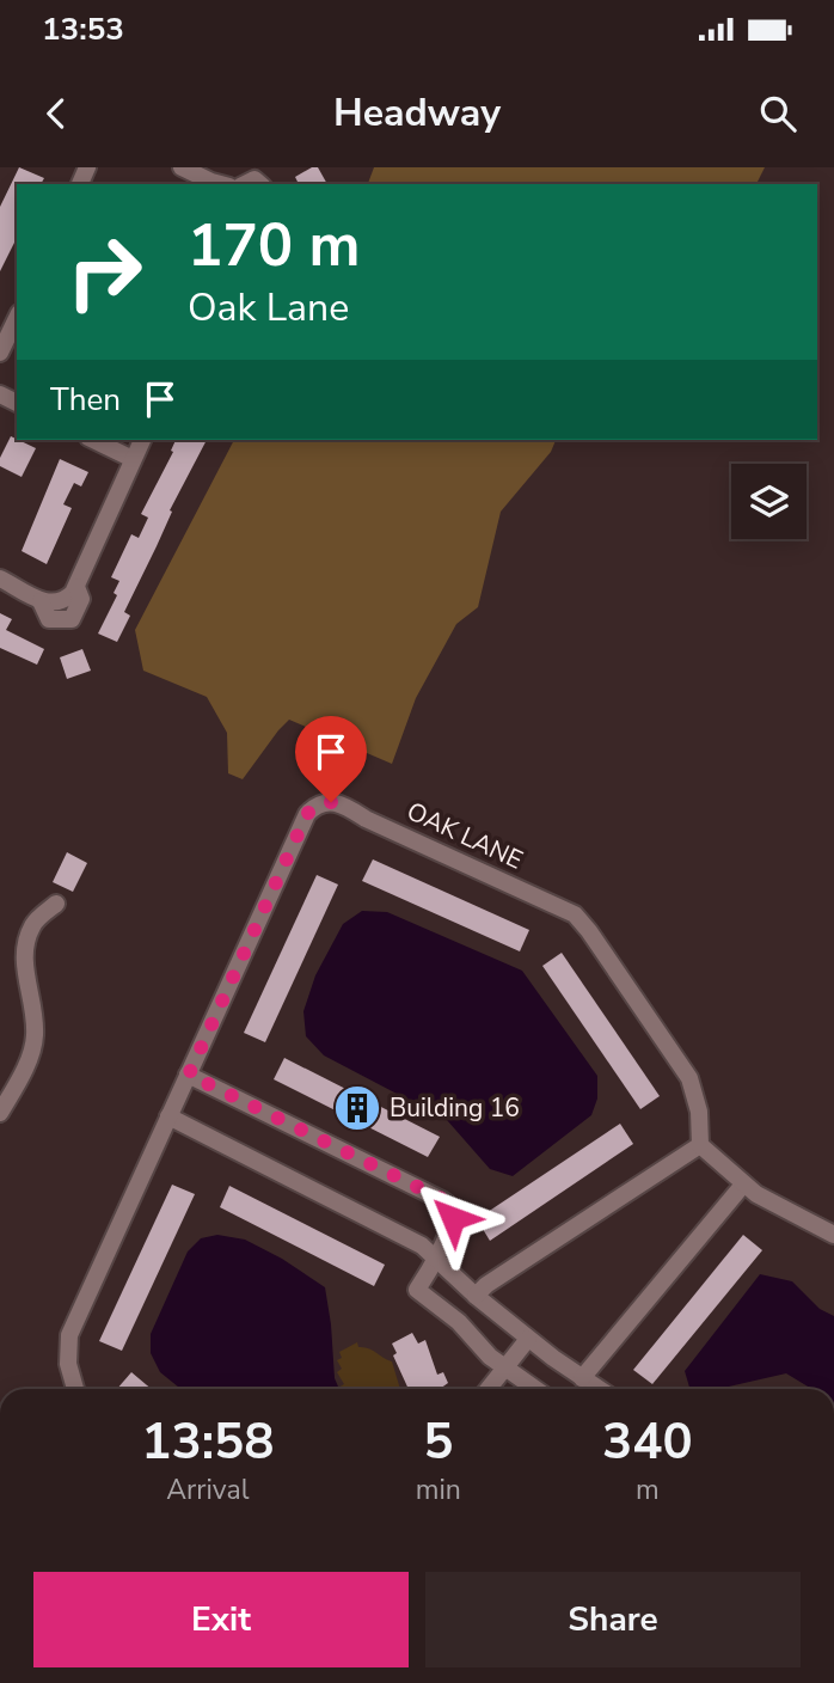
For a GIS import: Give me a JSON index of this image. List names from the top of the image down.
{
  "streets": {
    "street": ["OAK LANE"]
  },
  "places": {
    "building": ["Building 16"]
  },
  "page": {
    "status": "13:53",
    "header": "Headway",
    "turn": ["170 m", "Oak Lane"],
    "then": "Then",
    "eta": [
      "13:58",
      "Arrival",
      "5",
      "min",
      "340",
      "m"
    ],
    "buttons": ["Exit", "Share"]
  }
}
